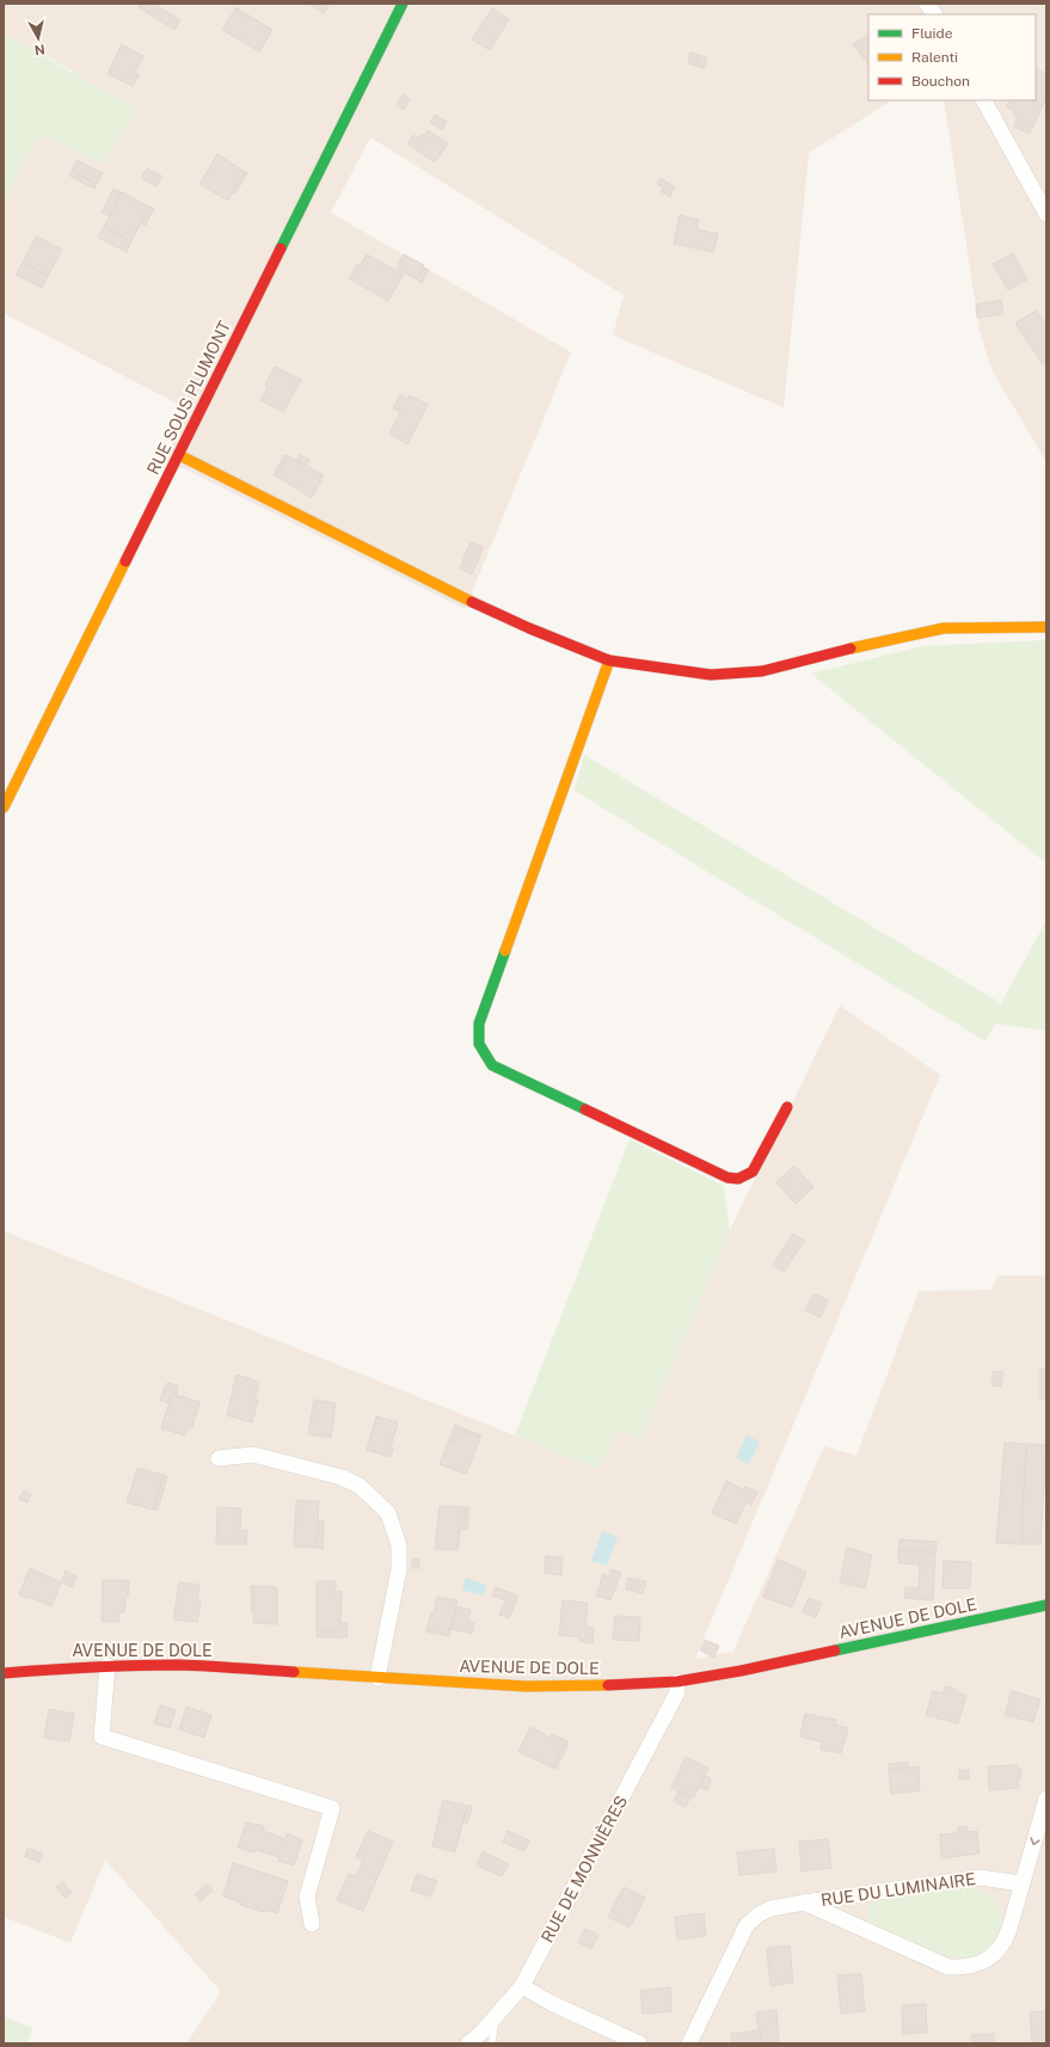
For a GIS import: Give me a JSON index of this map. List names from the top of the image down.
{
  "streets": {
    "street": [
      "RUE SOUS PLUMONT",
      "AVENUE DE DOLE",
      "RUE DE MONNIÈRES",
      "RUE DU LUMINAIRE"
    ]
  },
  "crossings": [
    ["AVENUE DE DOLE", "RUE DE MONNIÈRES"]
  ],
  "legend": ["Fluide", "Ralenti", "Bouchon"],
  "north": "bottom"
}
